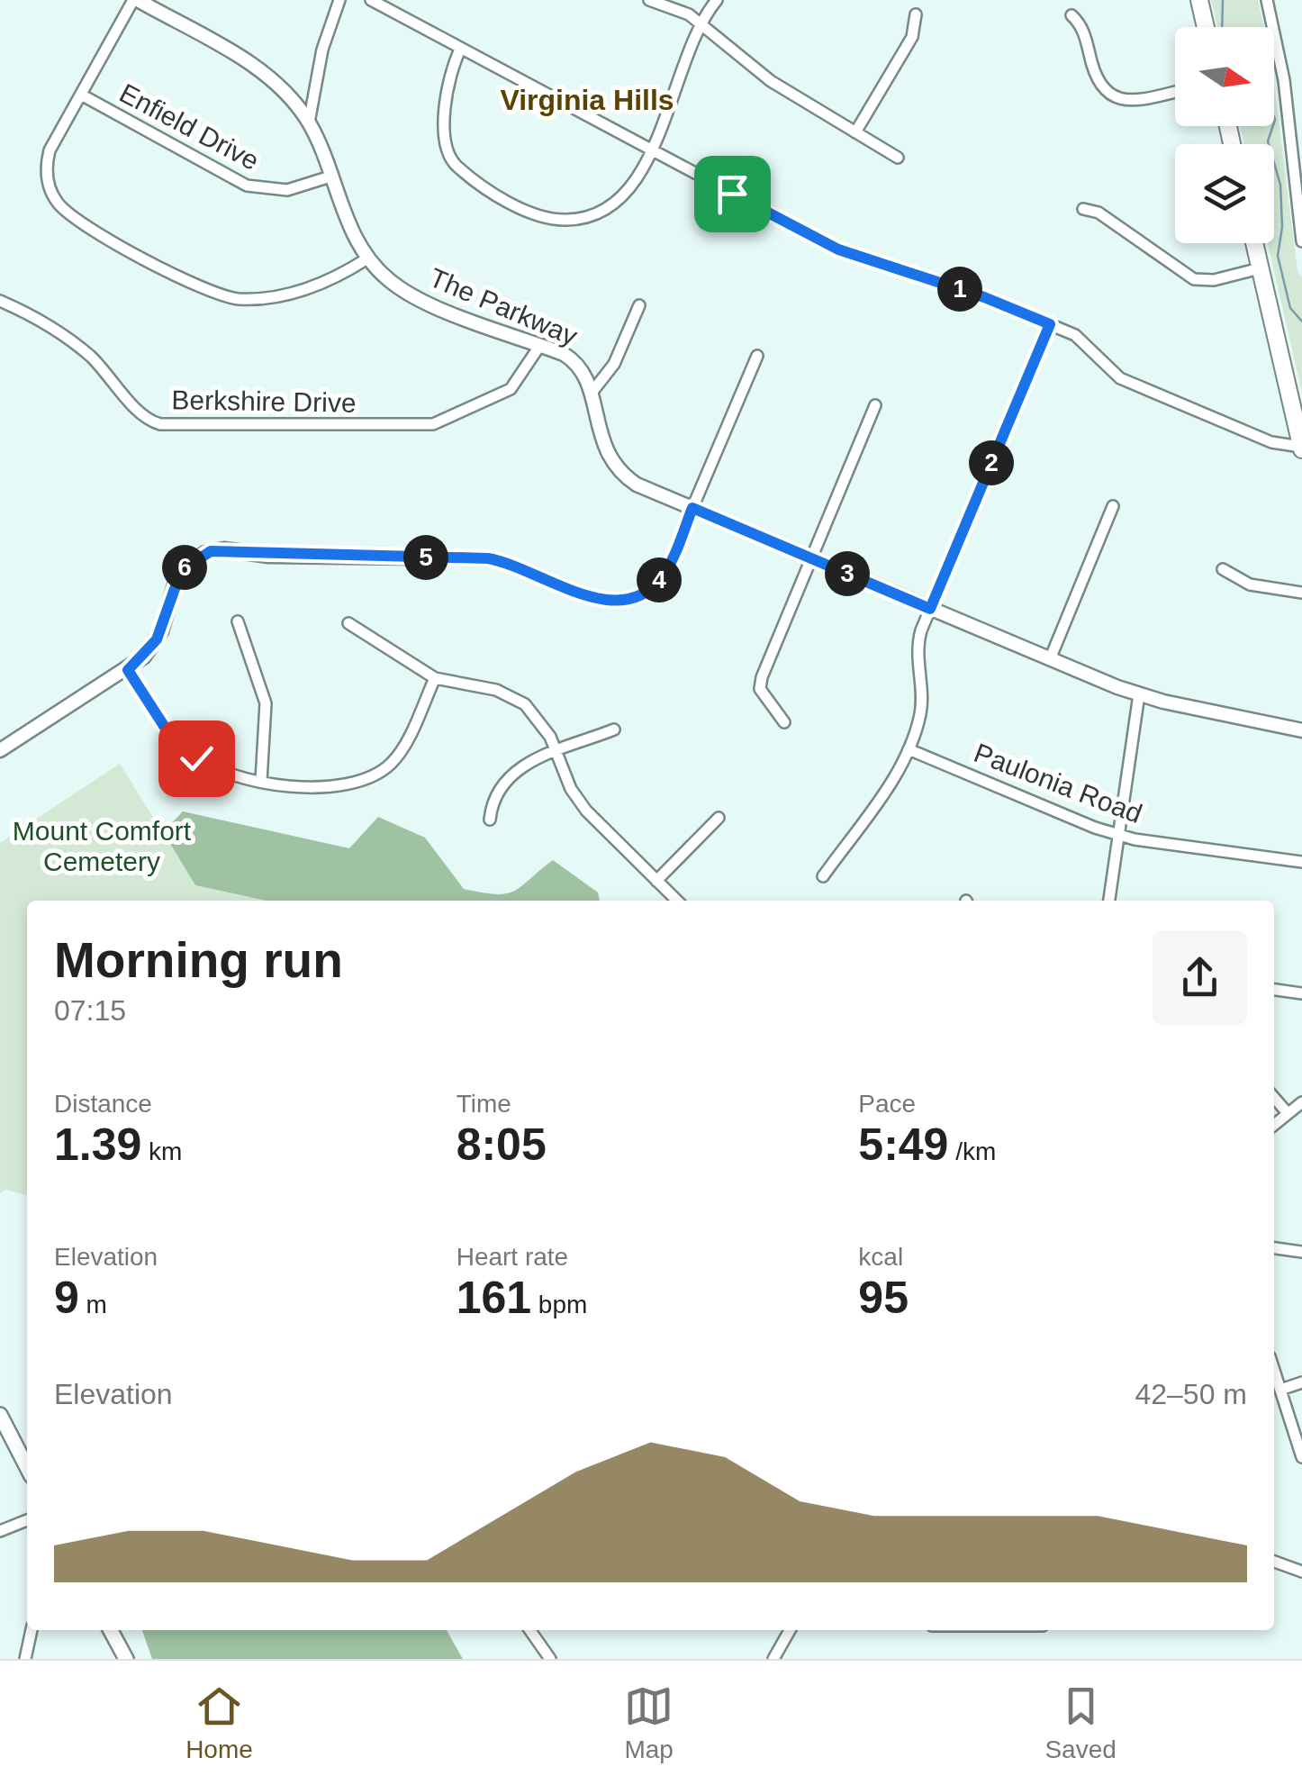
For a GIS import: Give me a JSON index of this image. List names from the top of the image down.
{
  "streets": {
    "street": [
      "Enfield Drive",
      "The Parkway",
      "Berkshire Drive",
      "Paulonia Road"
    ]
  },
  "crossings": [
    ["Enfield Drive", "The Parkway"],
    ["The Parkway", "Berkshire Drive"]
  ],
  "districts": ["Virginia Hills"],
  "parks": ["Mount Comfort Cemetery"],
  "north": "right",
  "page": {
    "pins": [
      "1",
      "2",
      "5",
      "6",
      "3",
      "4"
    ],
    "heading": ["Morning run", "07:15"],
    "stats": [
      ["Distance", "1.39 km"],
      ["Time", "8:05"],
      ["Pace", "5:49 /km"],
      ["Elevation", "9 m"],
      ["Heart rate", "161 bpm"],
      ["kcal", "95"]
    ],
    "chart": ["Elevation", "42–50 m"],
    "tabs": ["Home", "Map", "Saved"]
  }
}
